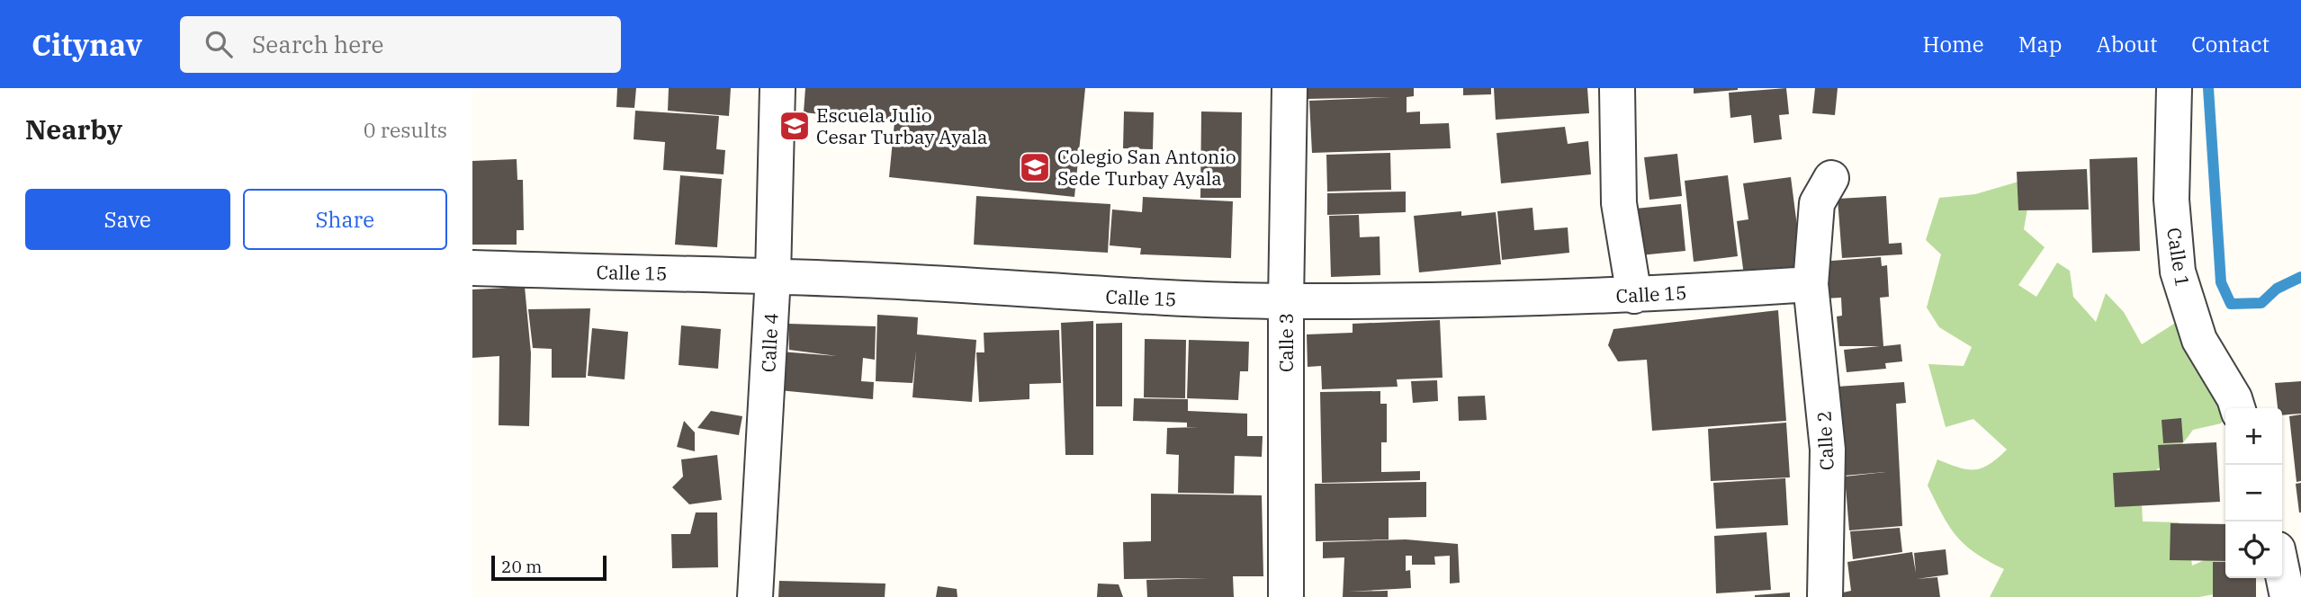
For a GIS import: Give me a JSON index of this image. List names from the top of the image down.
{
  "streets": {
    "street": [
      "Calle 1",
      "Calle 15",
      "Calle 4",
      "Calle 3",
      "Calle 2"
    ]
  },
  "crossings": [
    ["Calle 15", "Calle 4"],
    ["Calle 15", "Calle 3"],
    ["Calle 15", "Calle 2"]
  ],
  "places": {
    "school or university": ["Escuela Julio Cesar Turbay Ayala", "Colegio San Antonio Sede Turbay Ayala"]
  },
  "scale_bar": "20 m",
  "page": {
    "header": "Citynav",
    "search": "Search here",
    "nav": [
      "Home",
      "Map",
      "About",
      "Contact"
    ],
    "heading": ["Nearby", "0 results"],
    "buttons": ["Save", "Share"],
    "map_buttons": ["+", "−"],
    "scale": "20 m"
  }
}
